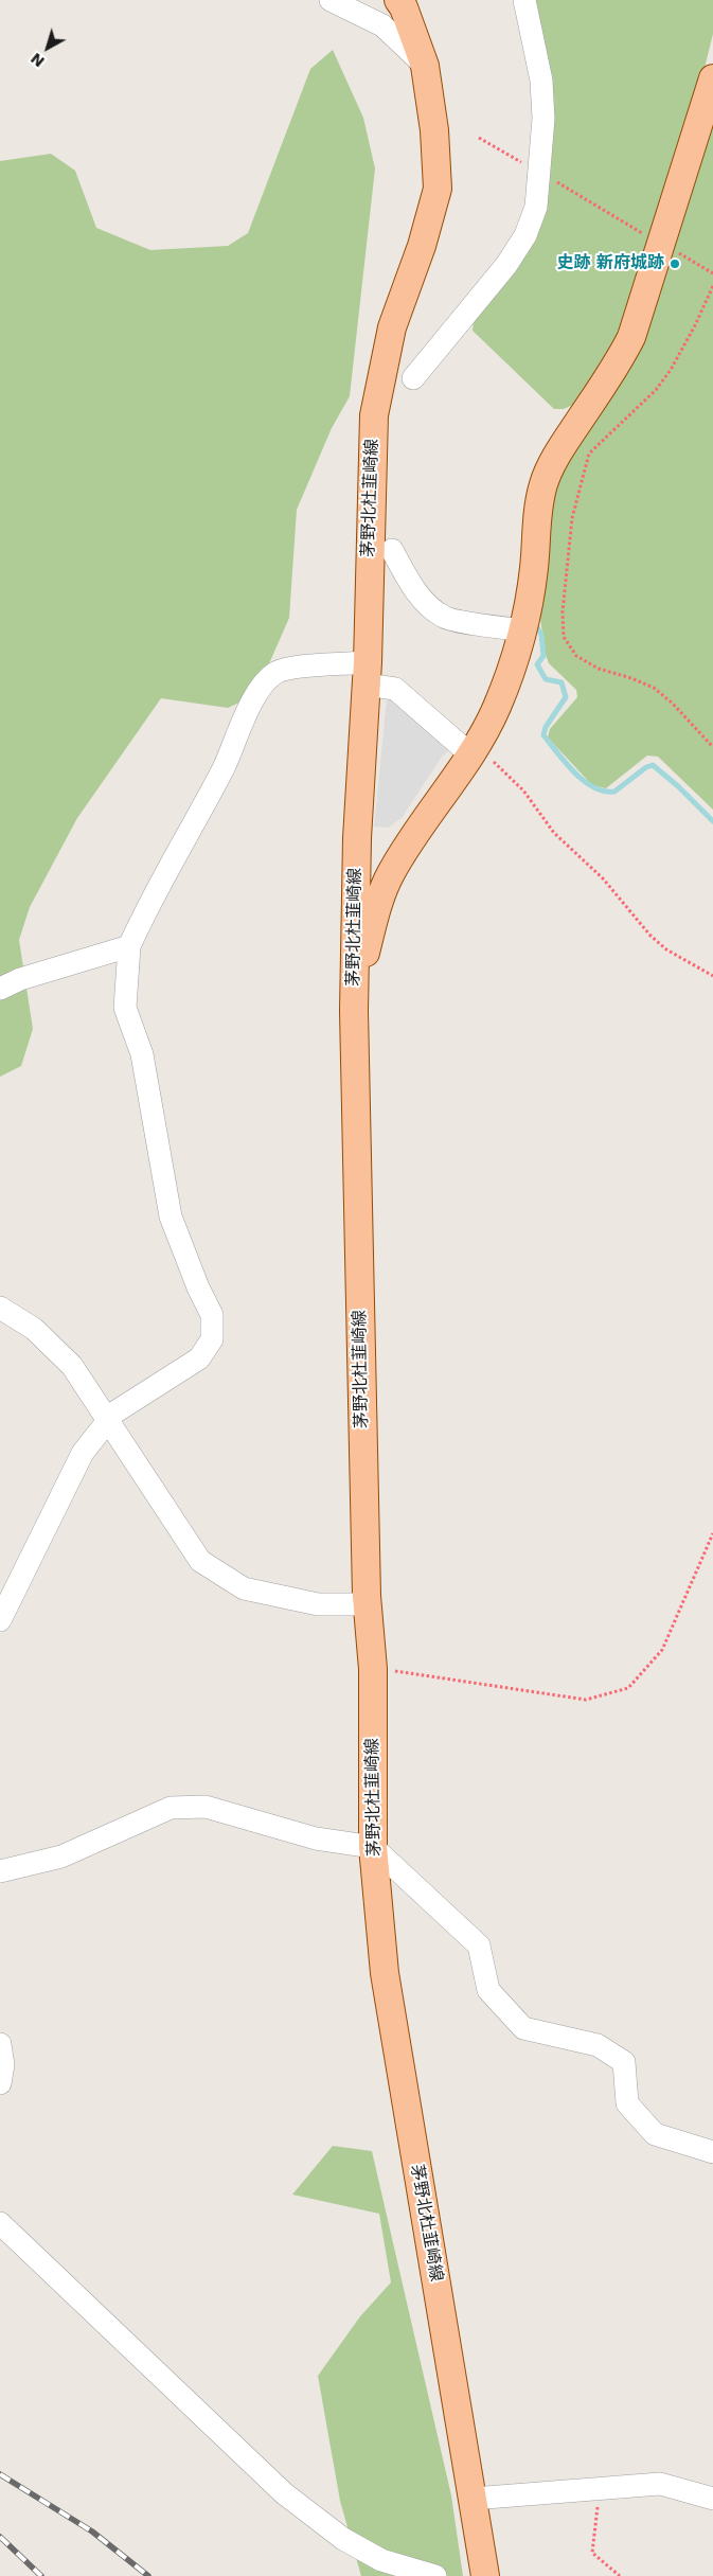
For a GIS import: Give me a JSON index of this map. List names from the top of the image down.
{
  "streets": {
    "main road": ["茅野北杜韮崎線"]
  },
  "places": ["史跡 新府城跡"],
  "north": "bottom left"
}
